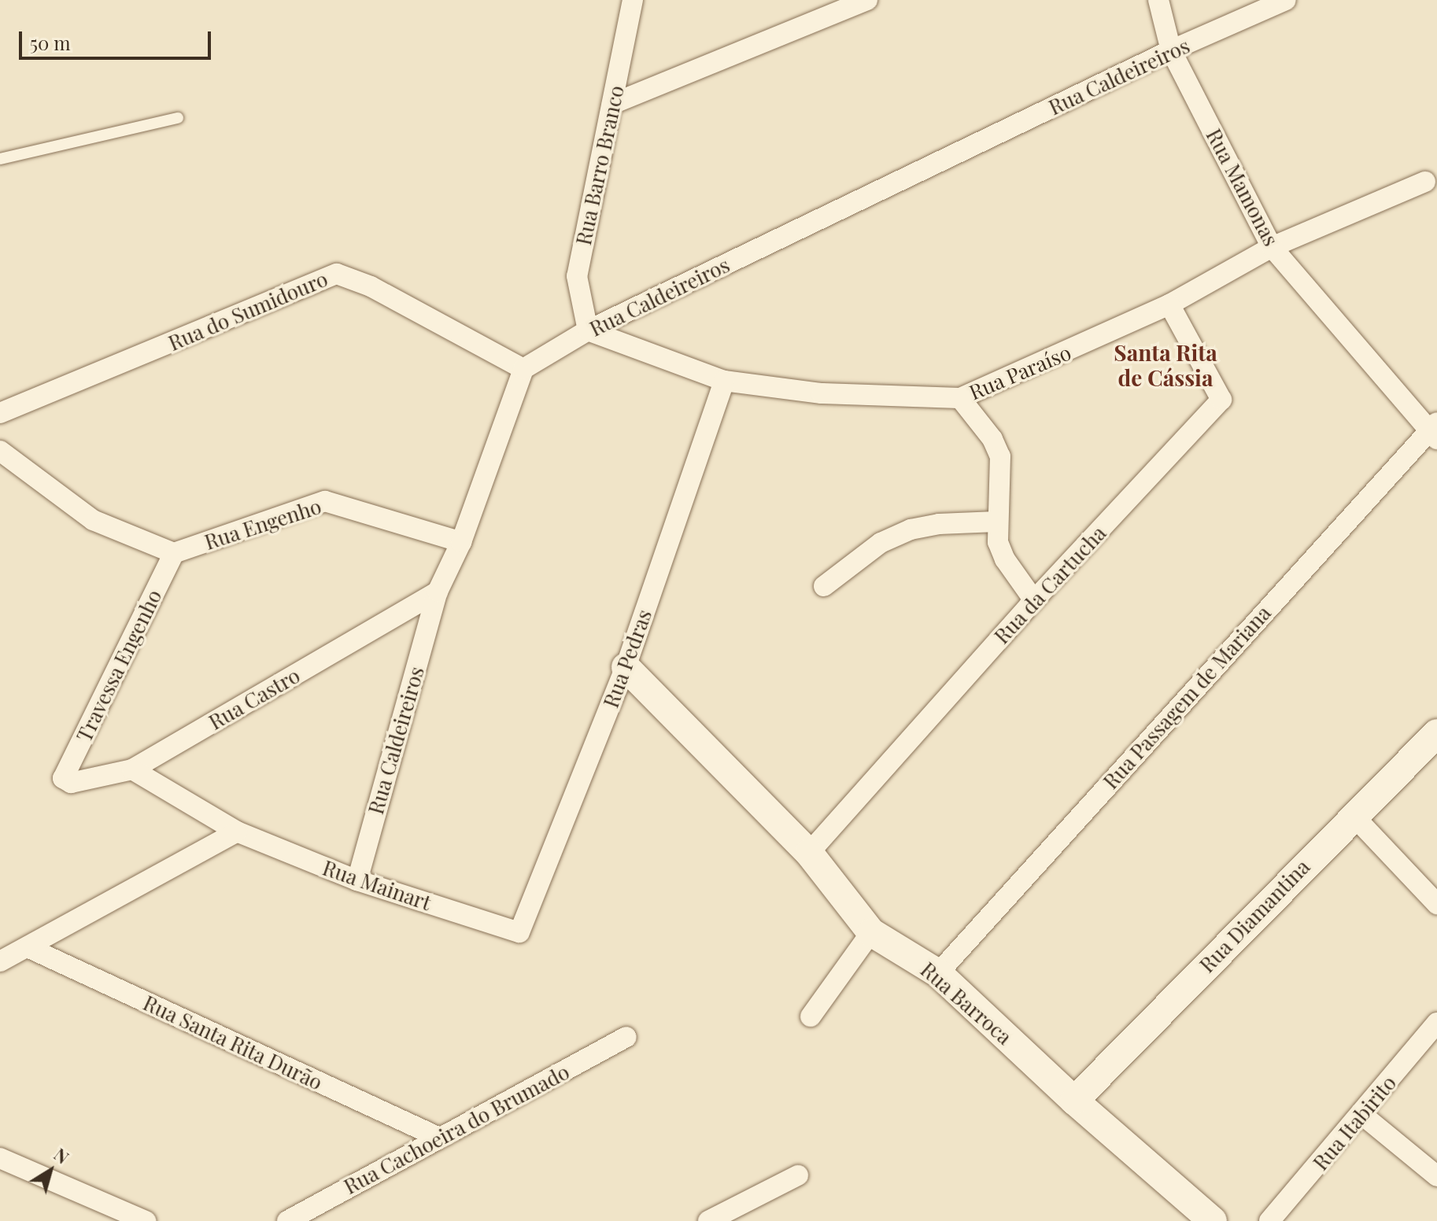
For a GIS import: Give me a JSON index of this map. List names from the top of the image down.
{
  "streets": {
    "street": [
      "Rua Caldeireiros",
      "Rua Barro Branco",
      "Rua Mamonas",
      "Rua do Sumidouro",
      "Rua Paraíso",
      "Rua Engenho",
      "Rua da Cartucha",
      "Rua Pedras",
      "Travessa Engenho",
      "Rua Passagem de Mariana",
      "Rua Castro",
      "Rua Mainart",
      "Rua Diamantina",
      "Rua Barroca",
      "Rua Santa Rita Durão",
      "Rua Itabirito",
      "Rua Cachoeira do Brumado"
    ]
  },
  "crossings": [
    ["Rua Caldeireiros", "Rua Barro Branco"],
    ["Rua Caldeireiros", "Rua Mamonas"],
    ["Rua Caldeireiros", "Rua do Sumidouro"],
    ["Rua Caldeireiros", "Rua Paraíso"],
    ["Rua Caldeireiros", "Rua Engenho"],
    ["Rua Caldeireiros", "Rua Castro"],
    ["Rua Caldeireiros", "Rua Mainart"],
    ["Rua Barro Branco", "Rua Paraíso"],
    ["Rua Mamonas", "Rua Paraíso"],
    ["Rua Mamonas", "Rua Passagem de Mariana"],
    ["Rua Paraíso", "Rua da Cartucha"],
    ["Rua Paraíso", "Rua Pedras"],
    ["Rua Engenho", "Travessa Engenho"],
    ["Rua da Cartucha", "Rua Barroca"],
    ["Rua Pedras", "Rua Mainart"],
    ["Rua Pedras", "Rua Barroca"],
    ["Travessa Engenho", "Rua Castro"],
    ["Rua Passagem de Mariana", "Rua Barroca"],
    ["Rua Castro", "Rua Mainart"],
    ["Rua Diamantina", "Rua Barroca"],
    ["Rua Santa Rita Durão", "Rua Cachoeira do Brumado"]
  ],
  "districts": ["Santa Rita de Cássia"],
  "scale_bar": "50 m",
  "north": "top right"
}
